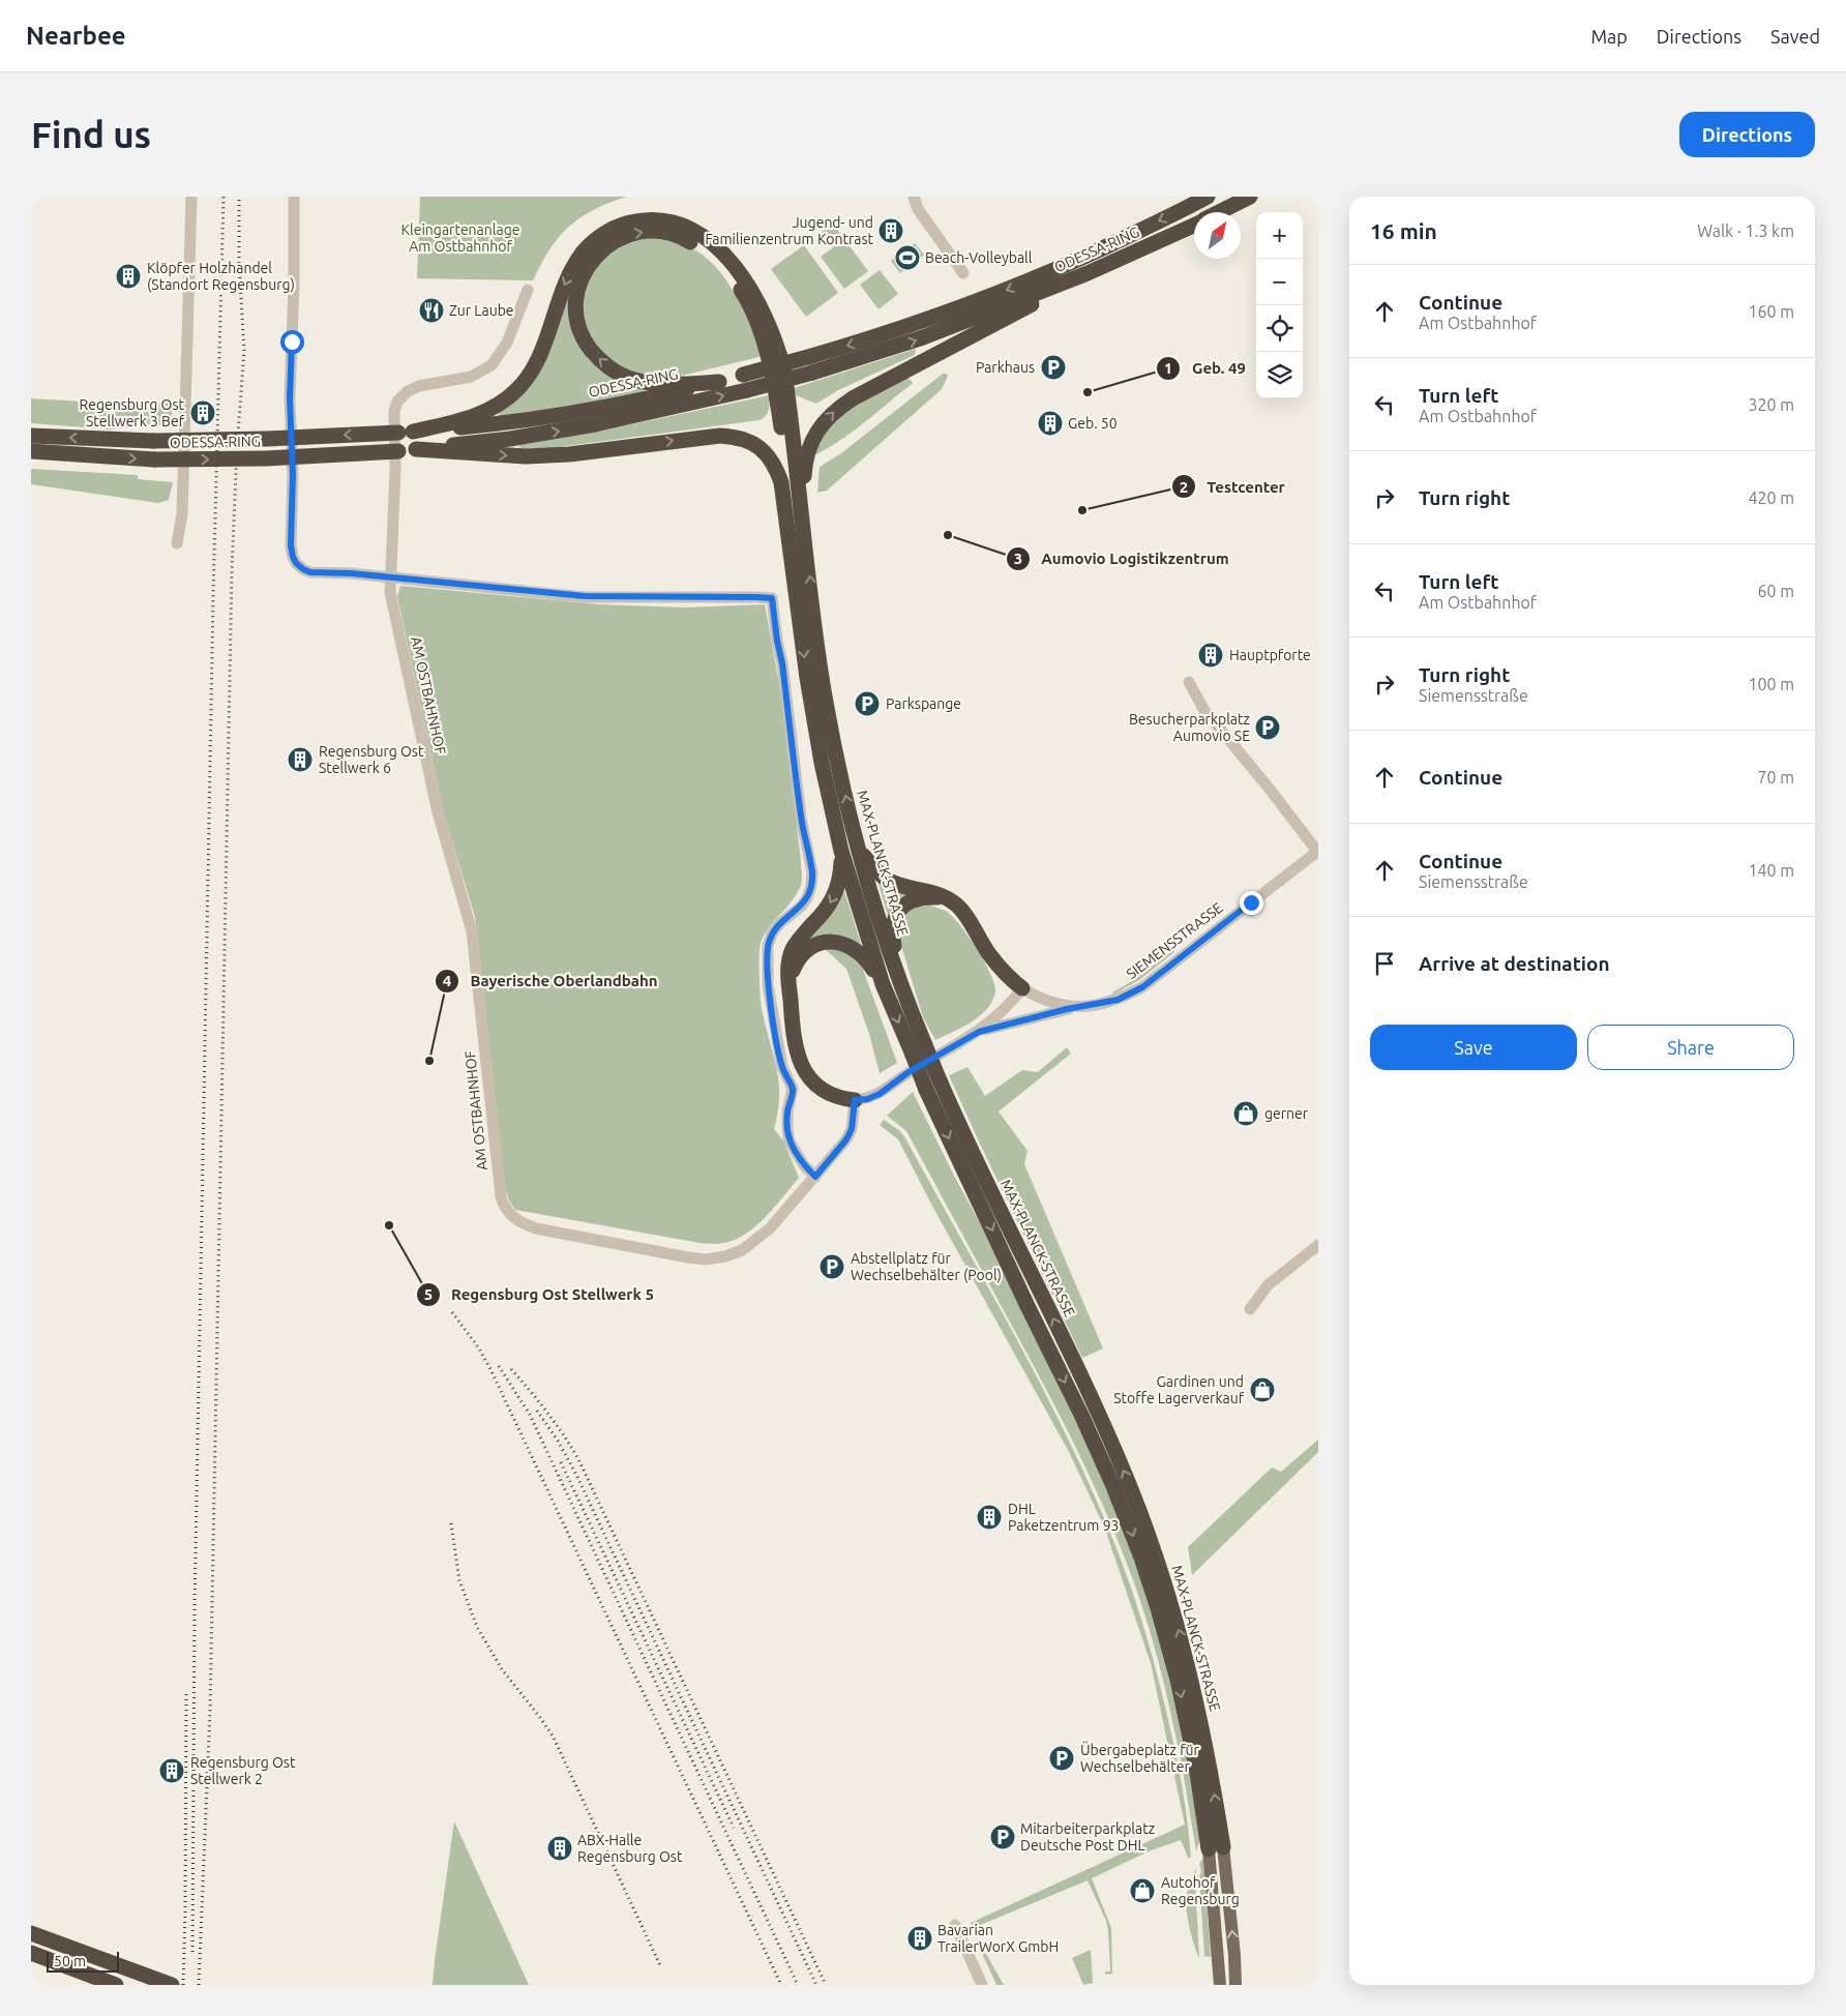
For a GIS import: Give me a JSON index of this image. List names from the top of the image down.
{
  "streets": {
    "highway": ["ODESSA-RING", "MAX-PLANCK-STRASSE"],
    "street": ["AM OSTBAHNHOF", "SIEMENSSTRASSE"]
  },
  "parks": ["Kleingartenanlage Am Ostbahnhof"],
  "places": {
    "building": [
      "Jugend- und Familienzentrum Kontrast",
      "Klöpfer Holzhandel (Standort Regensburg)",
      "Regensburg Ost Stellwerk 3 Bef",
      "Geb. 50",
      "Hauptpforte",
      "Regensburg Ost Stellwerk 6",
      "DHL Paketzentrum 93",
      "Regensburg Ost Stellwerk 2",
      "ABX-Halle Regensburg Ost",
      "Bavarian TrailerWorX GmbH"
    ],
    "sports": ["Beach-Volleyball"],
    "restaurant": ["Zur Laube"],
    "parking": [
      "Parkhaus",
      "Parkspange",
      "Besucherparkplatz Aumovio SE",
      "Abstellplatz für Wechselbehälter (Pool)",
      "Übergabeplatz für Wechselbehälter",
      "Mitarbeiterparkplatz Deutsche Post DHL"
    ],
    "other": [
      "Geb. 49",
      "Testcenter",
      "Aumovio Logistikzentrum",
      "Bayerische Oberlandbahn",
      "Regensburg Ost Stellwerk 5"
    ],
    "shop": ["gerner", "Gardinen und Stoffe Lagerverkauf", "Autohof Regensburg"]
  },
  "scale_bar": "50 m",
  "north": "top right",
  "page": {
    "header": "Nearbee",
    "nav": ["Map", "Directions", "Saved"],
    "buttons": [
      "Directions",
      ["Save", "Share"]
    ],
    "title": "Find us",
    "heading": ["16 min", "Walk · 1.3 km"],
    "map_buttons": ["+", "−"],
    "list": [
      ["Continue", "Am Ostbahnhof", "160 m"],
      ["Turn left", "Am Ostbahnhof", "320 m"],
      ["Turn right", "420 m"],
      ["Turn left", "Am Ostbahnhof", "60 m"],
      ["Turn right", "Siemensstraße", "100 m"],
      ["Continue", "70 m"],
      ["Continue", "Siemensstraße", "140 m"],
      "Arrive at destination"
    ],
    "scale": "50 m"
  }
}
